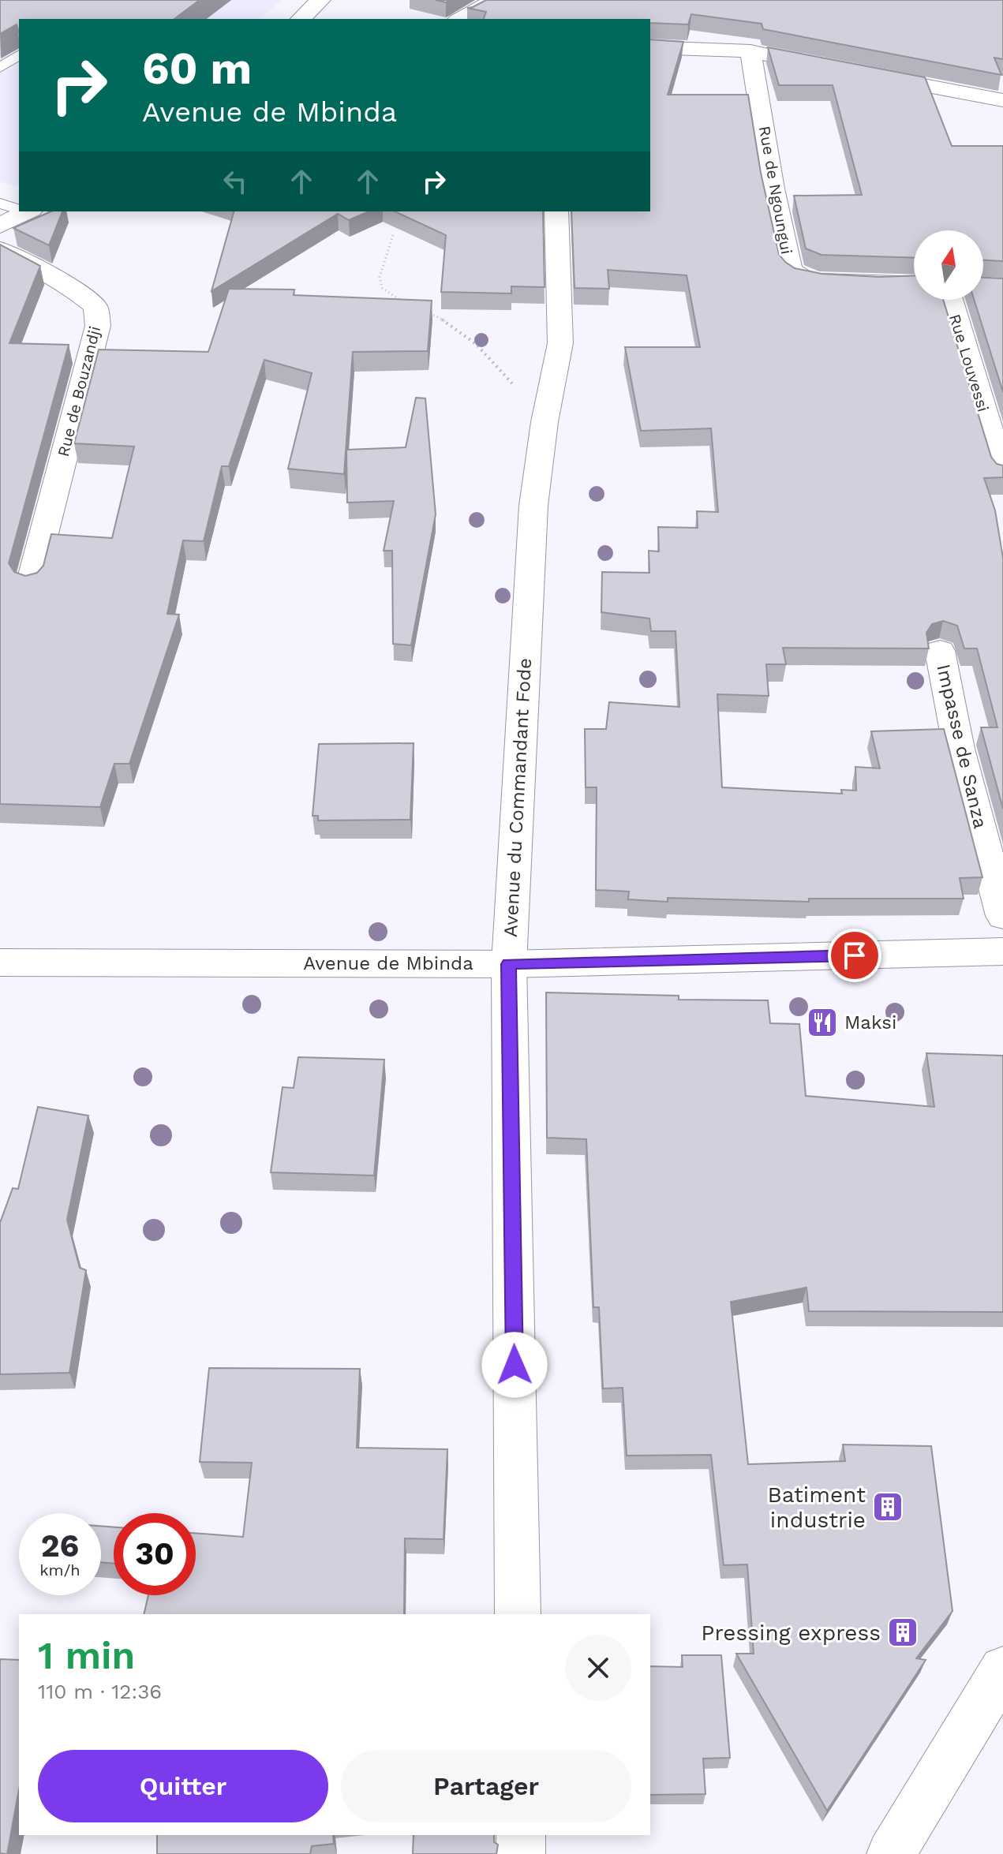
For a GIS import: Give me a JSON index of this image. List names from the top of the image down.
{
  "streets": {
    "street": [
      "Rue de Ngoungui",
      "Rue Louvessi",
      "Rue de Bouzandji",
      "Impasse de Sanza",
      "Avenue du Commandant Fode",
      "Avenue de Mbinda"
    ]
  },
  "crossings": [
    ["Avenue du Commandant Fode", "Avenue de Mbinda"]
  ],
  "places": {
    "restaurant": ["Maksi"],
    "building": ["Batiment industrie", "Pressing express"]
  },
  "north": "top",
  "page": {
    "turn": ["60 m", "Avenue de Mbinda"],
    "speed": "26 km/h",
    "limit": "30",
    "heading": ["1 min", "110 m · 12:36"],
    "buttons": ["Quitter", "Partager"]
  }
}
